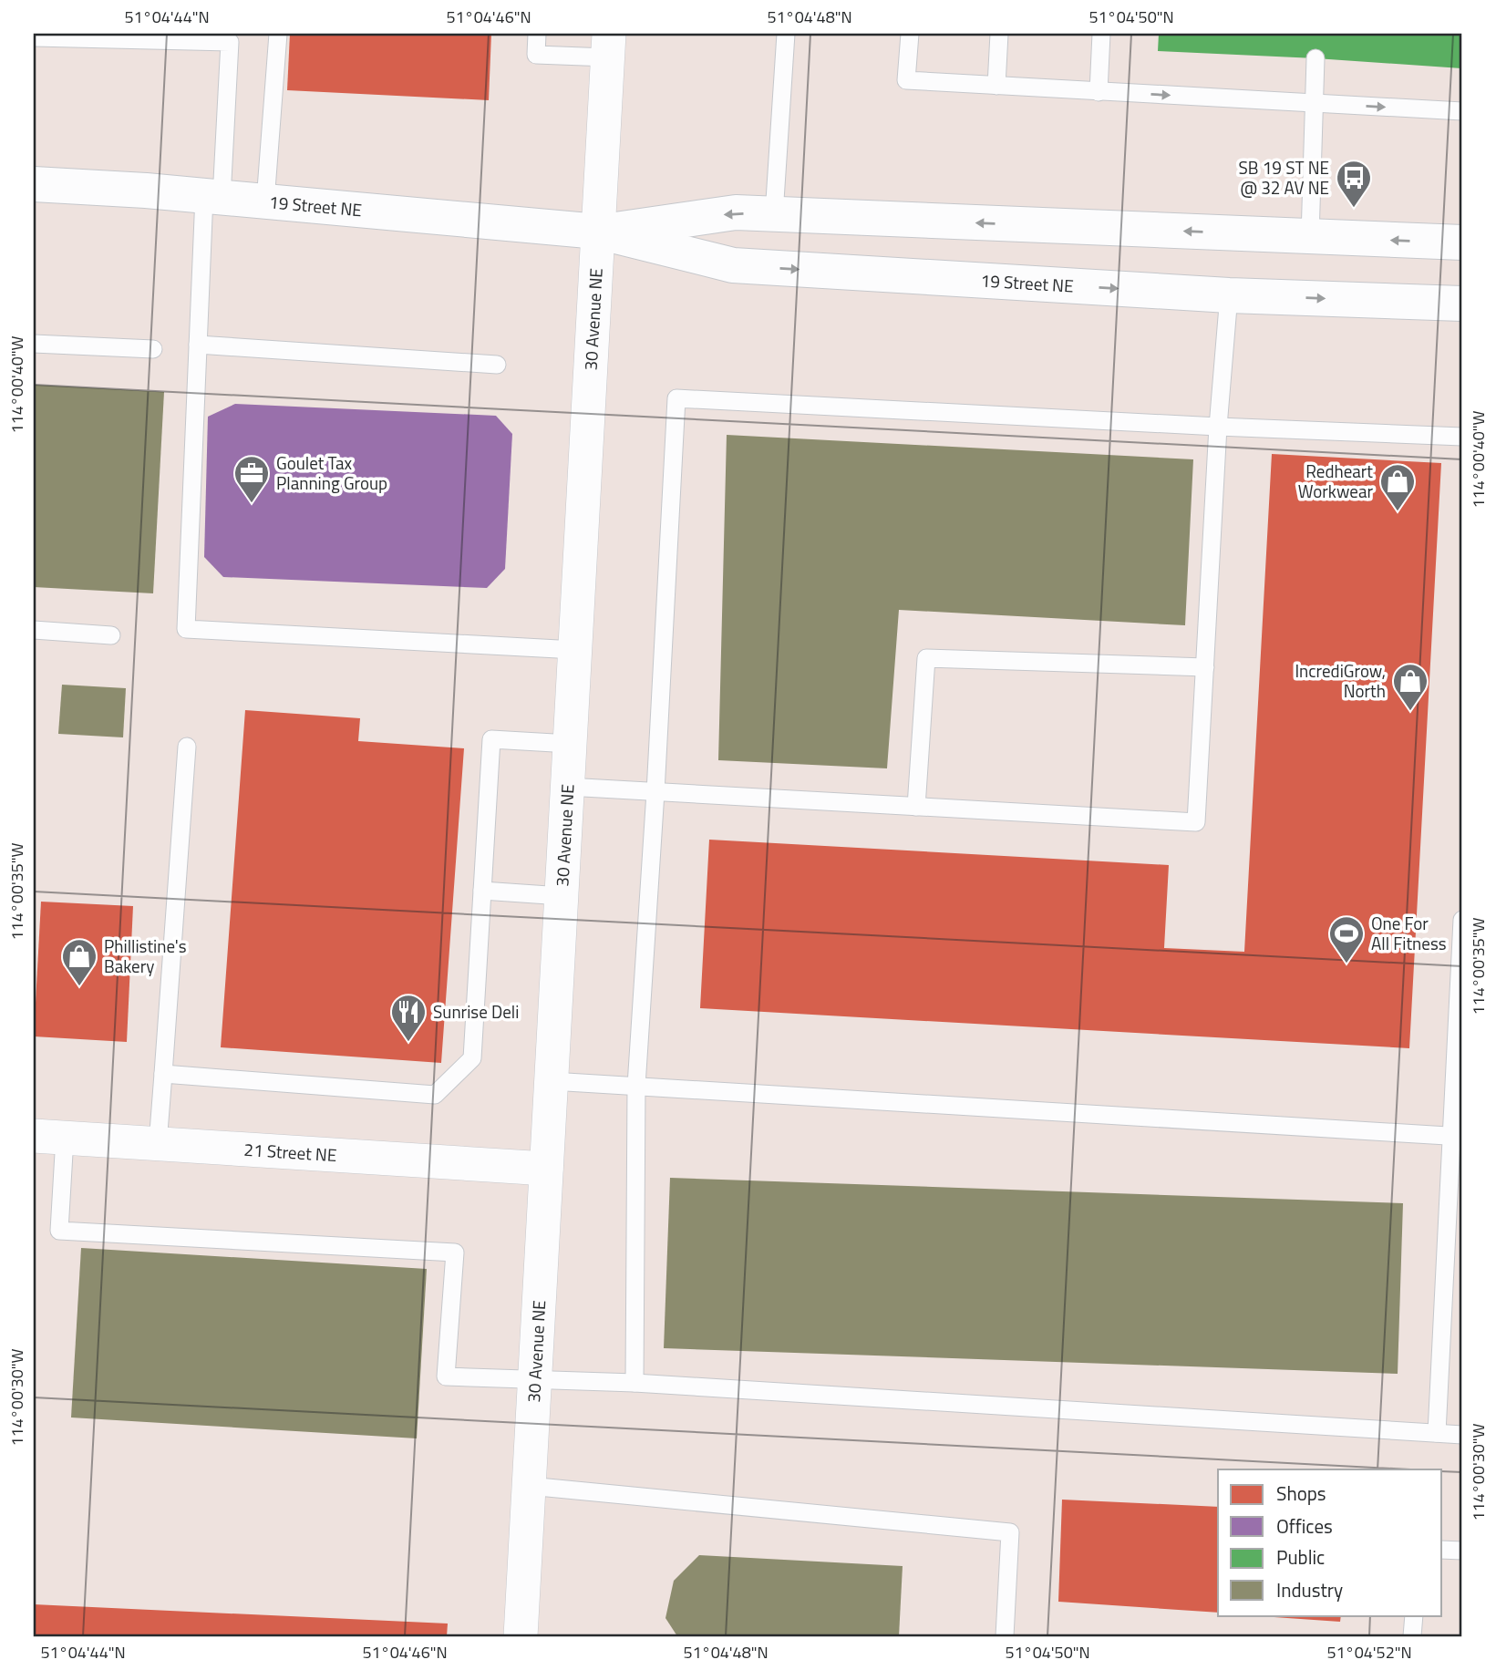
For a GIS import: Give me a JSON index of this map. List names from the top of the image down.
{
  "streets": {
    "street": ["19 Street NE", "30 Avenue NE", "21 Street NE"]
  },
  "crossings": [
    ["19 Street NE", "30 Avenue NE"],
    ["30 Avenue NE", "21 Street NE"]
  ],
  "places": {
    "bus stop": ["SB 19 ST NE @ 32 AV NE"],
    "office": ["Goulet Tax Planning Group"],
    "shop": ["Redheart Workwear", "IncrediGrow, North", "Phillistine's Bakery"],
    "sports": ["One For All Fitness"],
    "restaurant": ["Sunrise Deli"]
  },
  "legend": [
    "Shops",
    "Offices",
    "Public",
    "Industry"
  ],
  "coordinates": [
    "51°04'44\"N",
    "51°04'46\"N",
    "51°04'48\"N",
    "51°04'50\"N",
    "114°00'40\"W",
    "114°00'35\"W",
    "114°00'30\"W",
    "51°04'52\"N"
  ]
}
